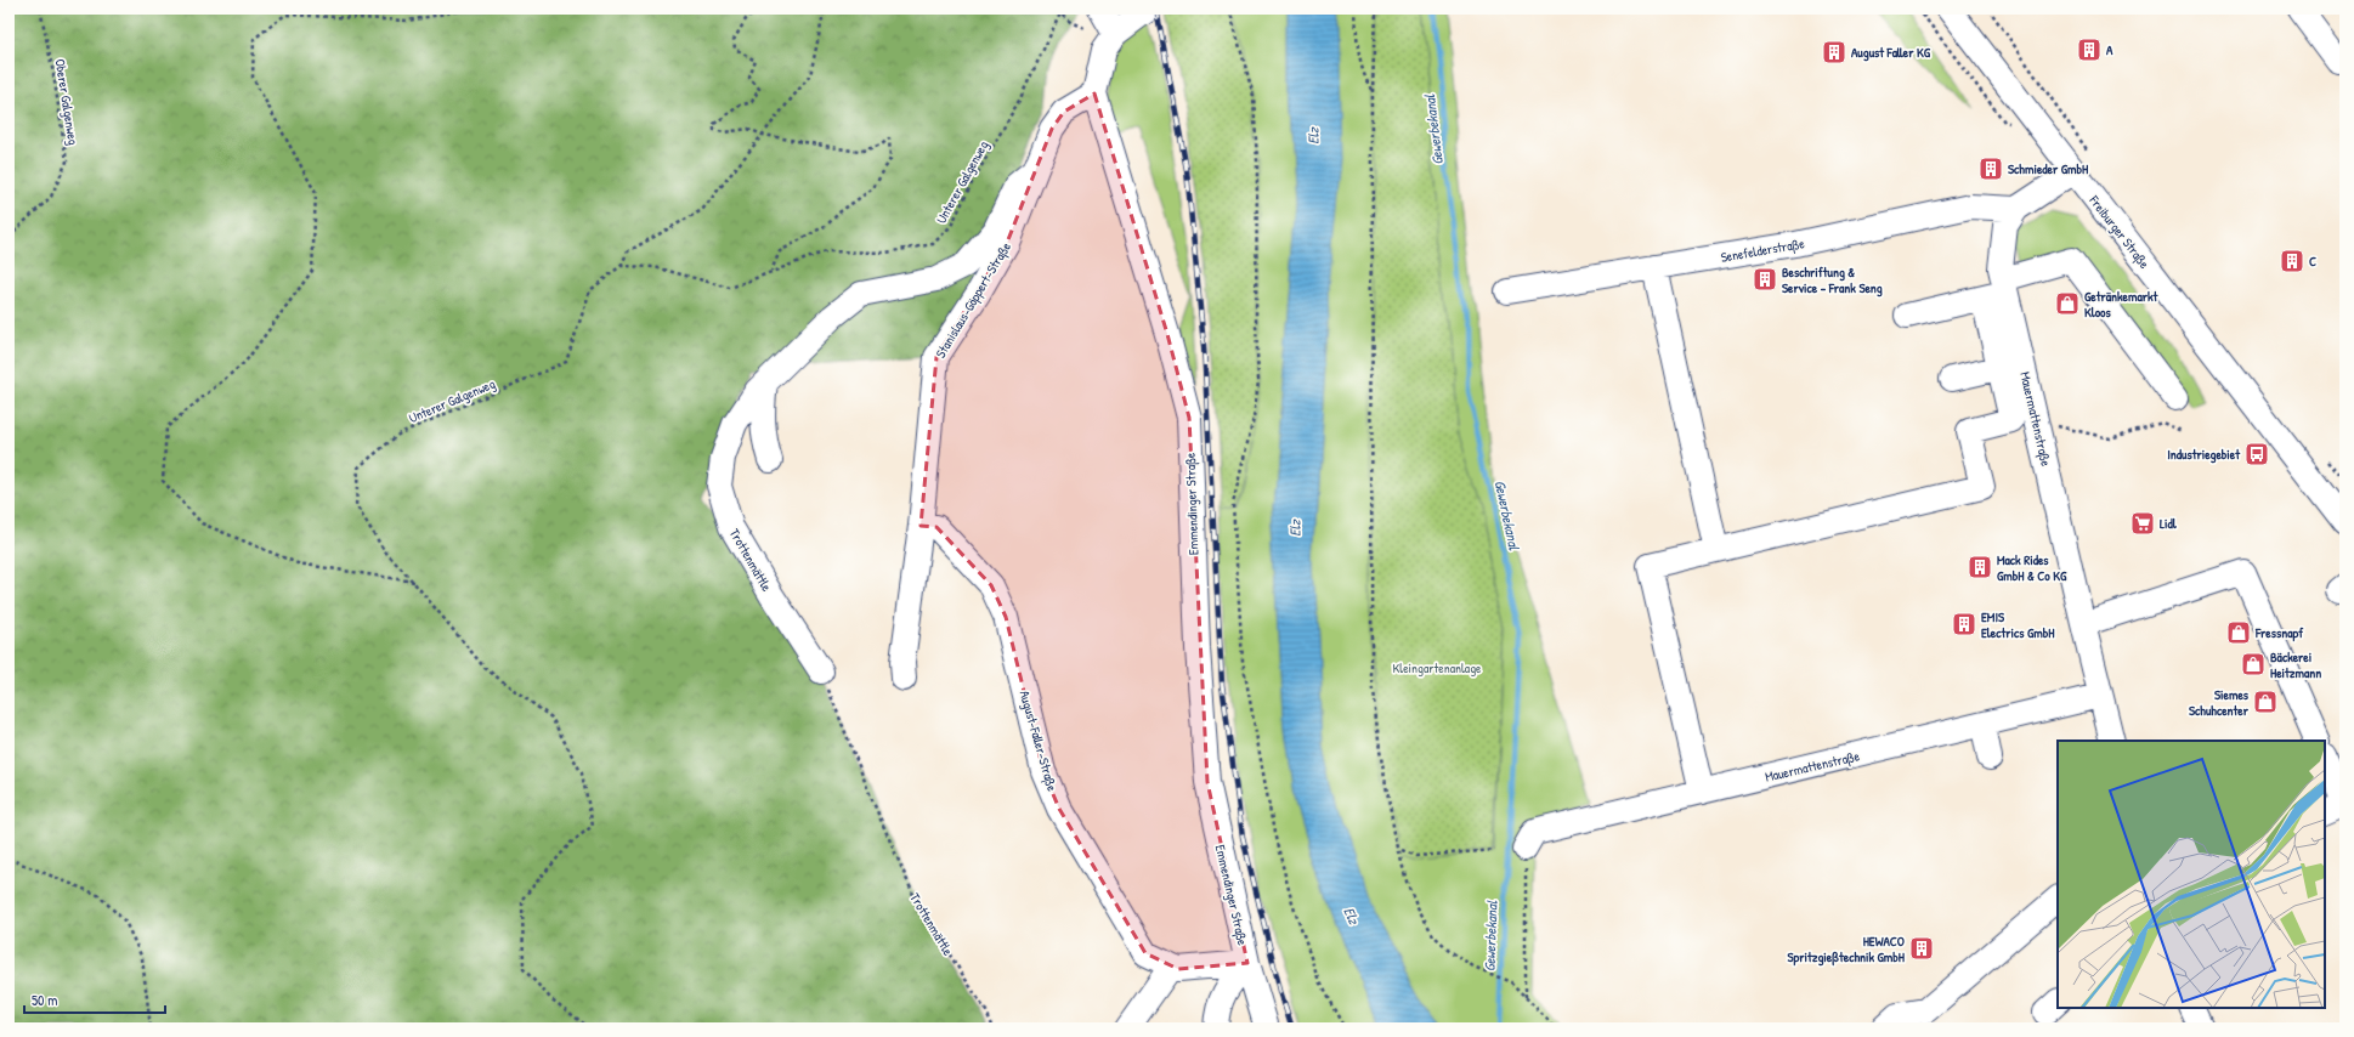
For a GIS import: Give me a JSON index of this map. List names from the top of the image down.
{
  "streets": {
    "street": [
      "Freiburger Straße",
      "Senefelderstraße",
      "Stanislaus-Göppert-Straße",
      "Mauermattenstraße",
      "Emmendinger Straße",
      "Trottenmättle",
      "August-Faller-Straße"
    ],
    "path": ["Oberer Galgenweg", "Unterer Galgenweg"]
  },
  "crossings": [
    ["Freiburger Straße", "Mauermattenstraße"],
    ["Senefelderstraße", "Mauermattenstraße"],
    ["Stanislaus-Göppert-Straße", "Emmendinger Straße"],
    ["Stanislaus-Göppert-Straße", "Trottenmättle"],
    ["Stanislaus-Göppert-Straße", "August-Faller-Straße"],
    ["Emmendinger Straße", "August-Faller-Straße"]
  ],
  "water": ["Gewerbekanal", "Elz"],
  "parks": ["Kleingartenanlage"],
  "places": {
    "building": [
      "A",
      "August Faller KG",
      "Schmieder GmbH",
      "C",
      "Beschriftung & Service - Frank Seng",
      "Mack Rides GmbH & Co KG",
      "EMIS Electrics GmbH",
      "HEWACO Spritzgießtechnik GmbH"
    ],
    "shop": [
      "Getränkemarkt Kloos",
      "Fressnapf",
      "Bäckerei Heitzmann",
      "Siemes Schuhcenter"
    ],
    "bus stop": ["Industriegebiet"],
    "supermarket": ["Lidl"]
  },
  "scale_bar": "50 m"
}
